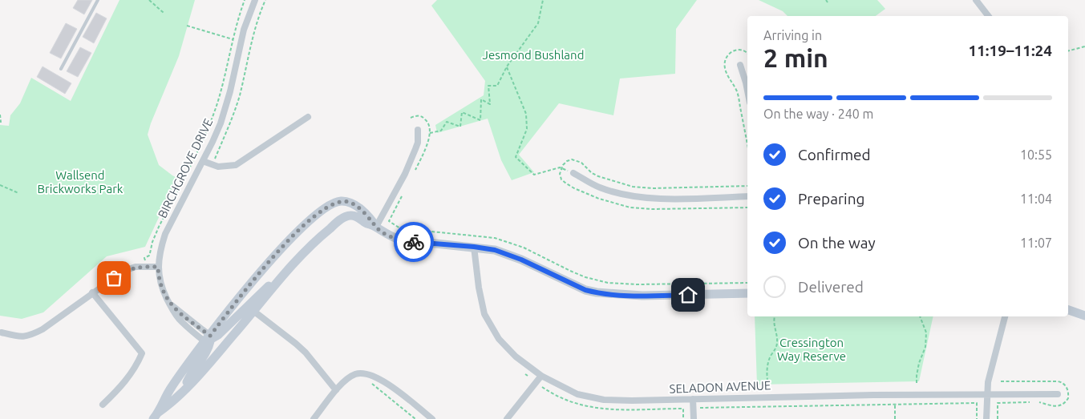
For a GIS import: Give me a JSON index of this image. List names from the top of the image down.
{
  "streets": {
    "street": ["BIRCHGROVE DRIVE", "SELADON AVENUE"]
  },
  "parks": ["Jesmond Bushland", "Wallsend Brickworks Park", "Cressington Way Reserve"],
  "page": {
    "heading": ["2 min", "Arriving in", "11:19–11:24"],
    "bar": "On the way · 240 m",
    "list": [
      ["Confirmed", "10:55"],
      ["Preparing", "11:04"],
      ["On the way", "11:07"],
      "Delivered"
    ]
  }
}
